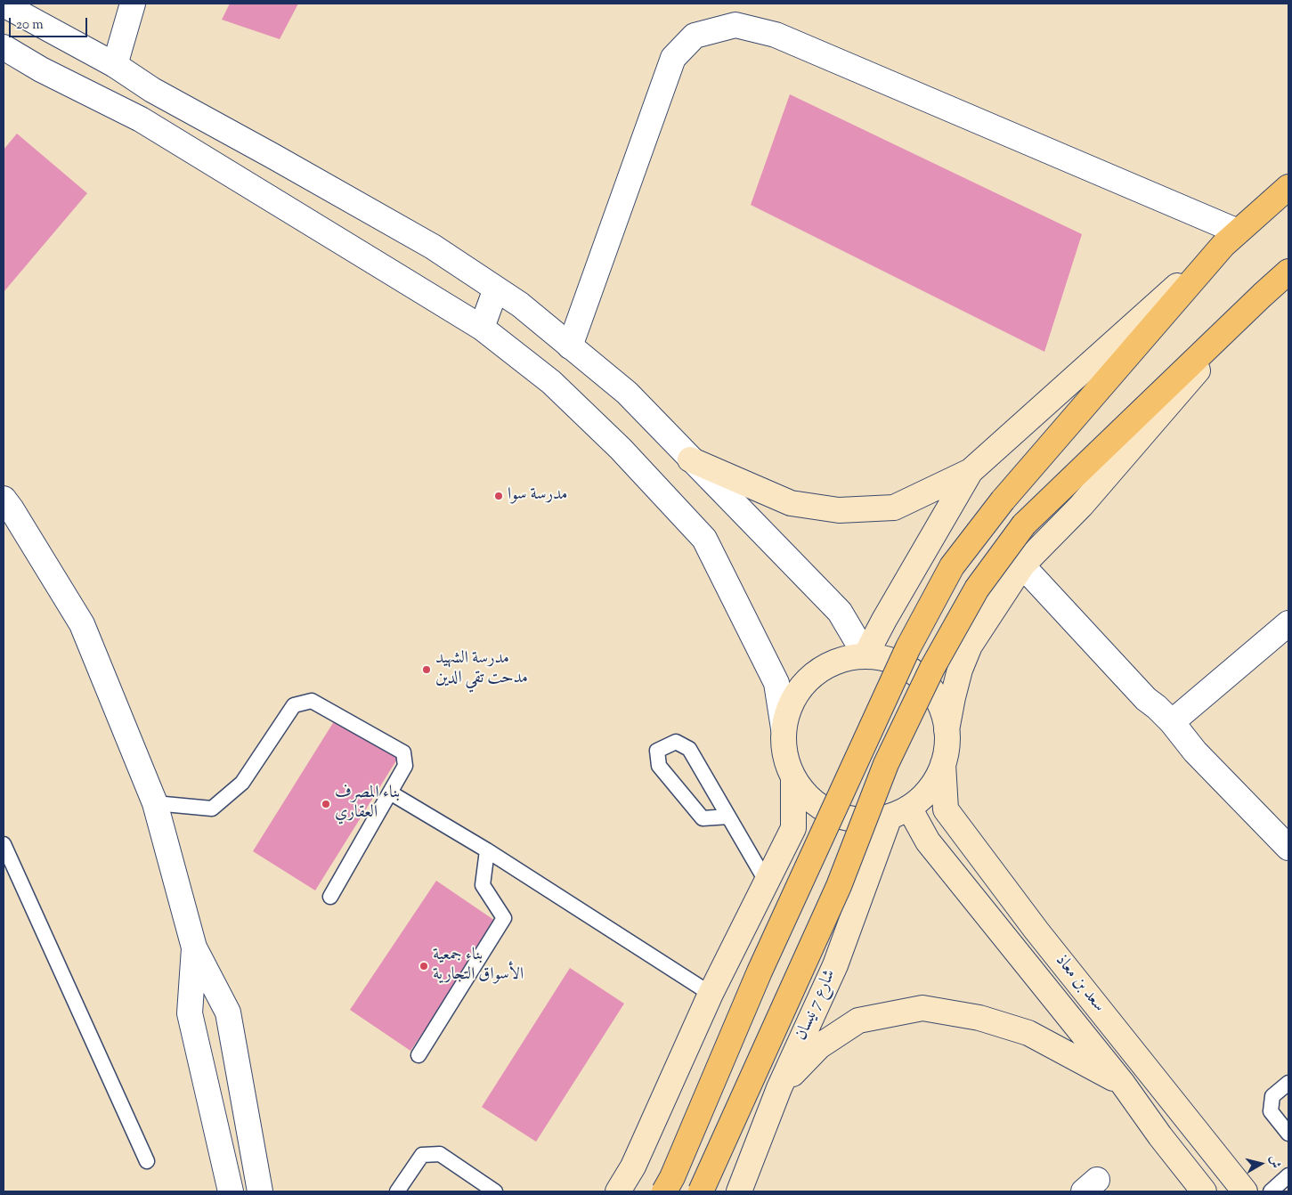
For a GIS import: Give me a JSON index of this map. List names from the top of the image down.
{
  "streets": {
    "main road": ["سعد بن معاذ", "شارع 7 نيسان"]
  },
  "crossings": [
    ["سعد بن معاذ", "شارع 7 نيسان"]
  ],
  "places": [
    "مدرسة سوا",
    "مدرسة الشهيد مدحت تقي الدين",
    "بناء المصرف العقاري",
    "بناء جمعية الأسواق التجارية"
  ],
  "scale_bar": "20 m",
  "north": "right"
}
